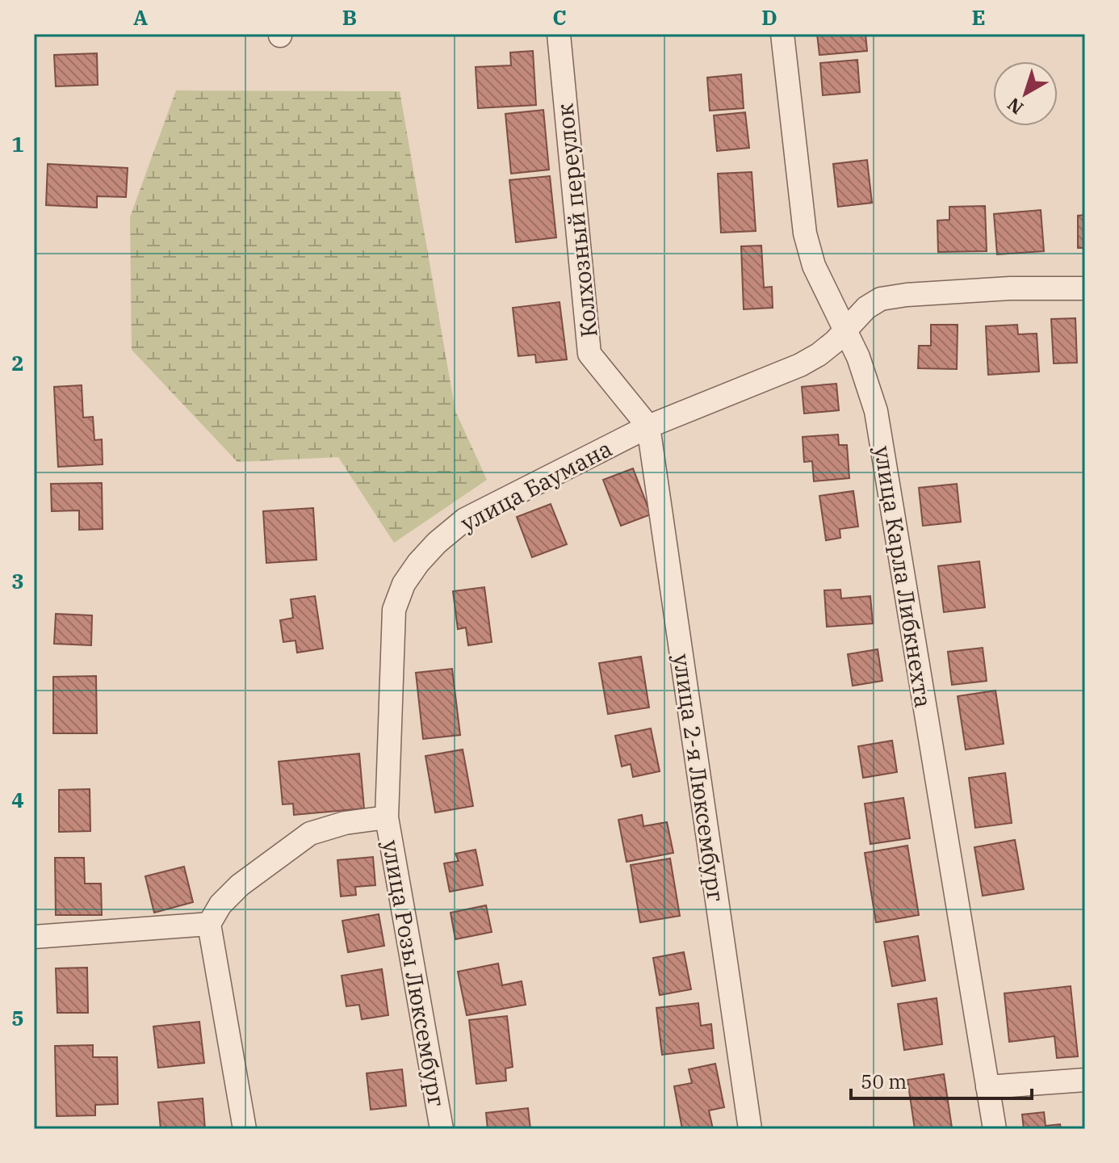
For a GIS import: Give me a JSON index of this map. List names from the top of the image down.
{
  "streets": {
    "street": [
      "Колхозный переулок",
      "улица Баумана",
      "улица Карла Либкнехта",
      "улица 2-я Люксембург",
      "улица Розы Люксембург"
    ]
  },
  "crossings": [
    ["Колхозный переулок", "улица Баумана"],
    ["Колхозный переулок", "улица 2-я Люксембург"],
    ["улица Баумана", "улица Карла Либкнехта"],
    ["улица Баумана", "улица 2-я Люксембург"],
    ["улица Баумана", "улица Розы Люксембург"]
  ],
  "scale_bar": "50 m",
  "north": "bottom left",
  "grid": {
    "columns": [
      "A",
      "B",
      "C",
      "D",
      "E"
    ],
    "rows": [
      "1",
      "2",
      "3",
      "4",
      "5"
    ]
  }
}
